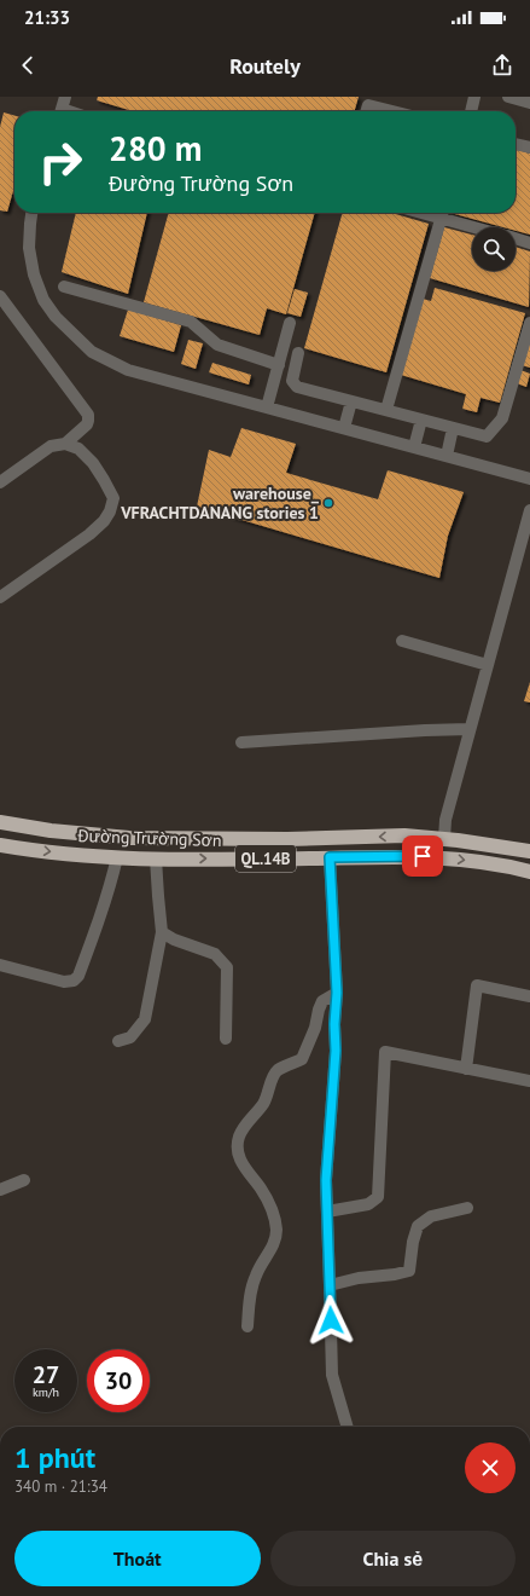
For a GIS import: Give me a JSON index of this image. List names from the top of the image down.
{
  "streets": {
    "highway": ["Đường Trường Sơn", "QL.14B"]
  },
  "places": ["warehouse_ VFRACHTDANANG stories 1"],
  "page": {
    "status": "21:33",
    "header": "Routely",
    "turn": ["280 m", "Đường Trường Sơn"],
    "speed": "27 km/h",
    "limit": "30",
    "heading": ["1 phút", "340 m · 21:34"],
    "buttons": ["Thoát", "Chia sẻ"]
  }
}
